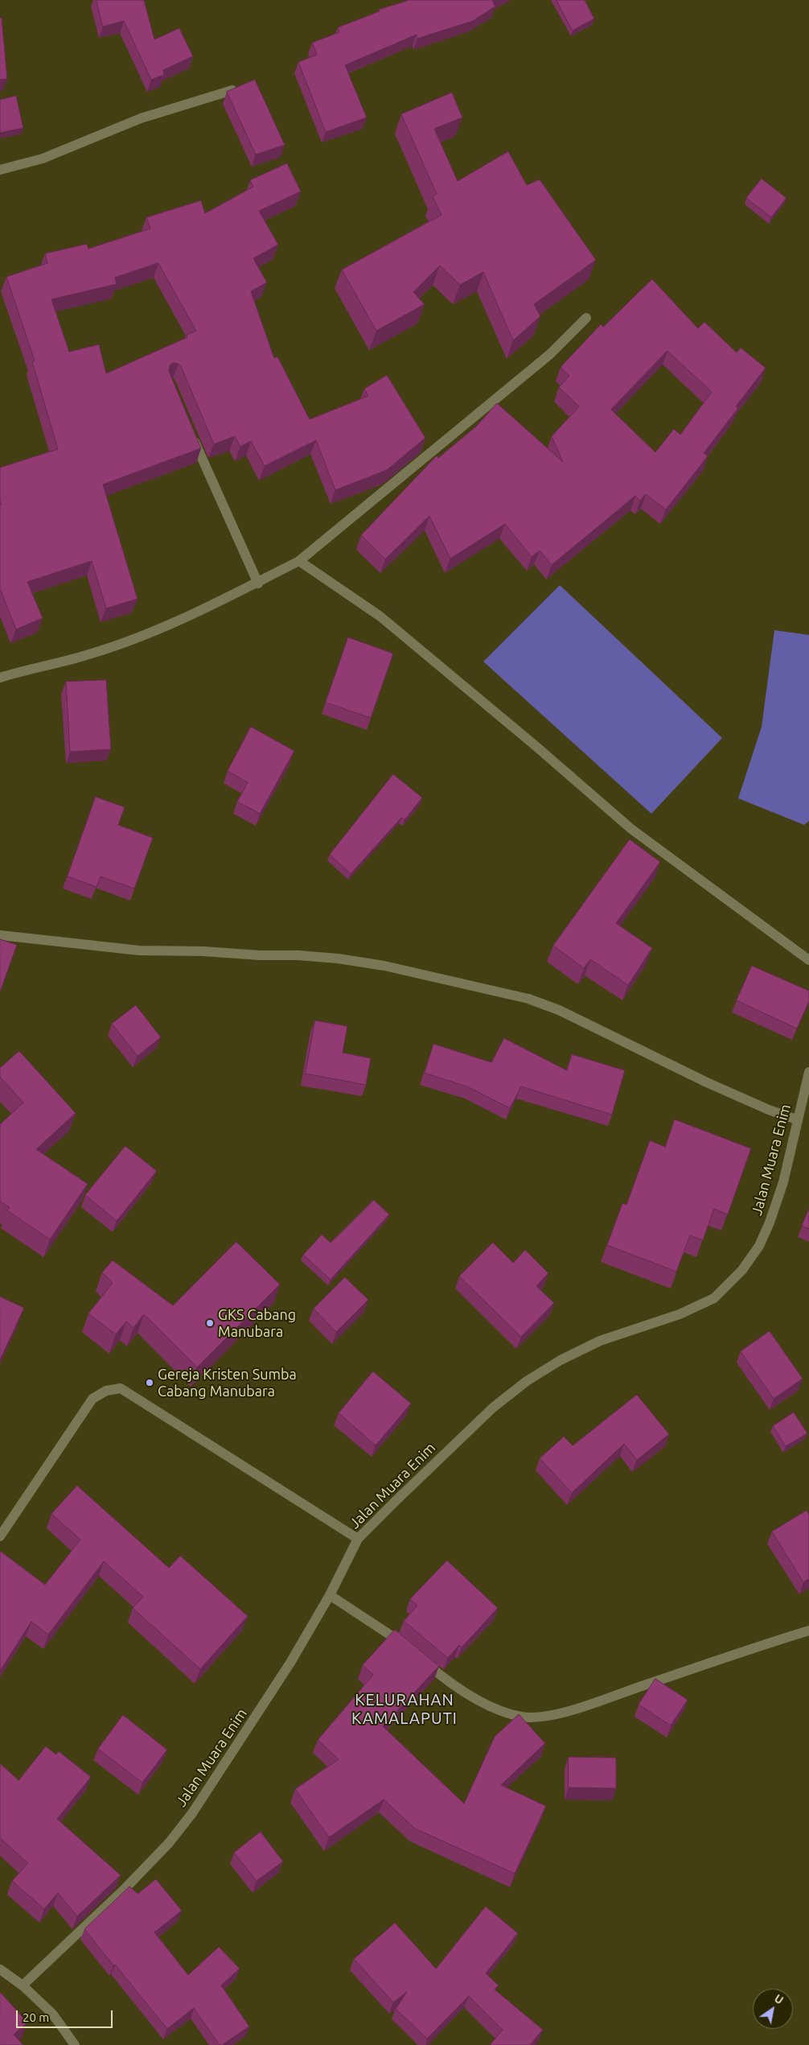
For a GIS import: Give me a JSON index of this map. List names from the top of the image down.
{
  "streets": {
    "street": ["Jalan Muara Enim"]
  },
  "districts": ["KELURAHAN KAMALAPUTI"],
  "places": ["GKS Cabang Manubara", "Gereja Kristen Sumba Cabang Manubara"],
  "scale_bar": "20 m",
  "north": "top right"
}
